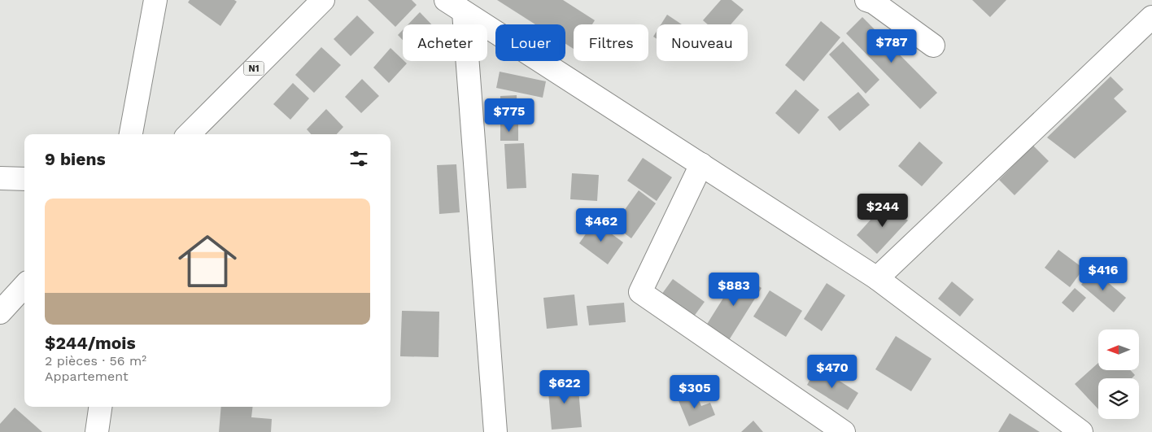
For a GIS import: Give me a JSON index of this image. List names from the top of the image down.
{
  "streets": {
    "main road": ["N1"]
  },
  "north": "left",
  "page": {
    "chip": [
      "Acheter",
      "Louer",
      "Filtres",
      "Nouveau"
    ],
    "price": [
      "$787",
      "$775",
      "$244",
      "$462",
      "$416",
      "$883",
      "$470",
      "$622",
      "$305"
    ],
    "heading": "9 biens",
    "list": [
      {
        "name": "$244/mois",
        "note": "2 pièces · 56 m² · Appartement"
      }
    ]
  }
}
